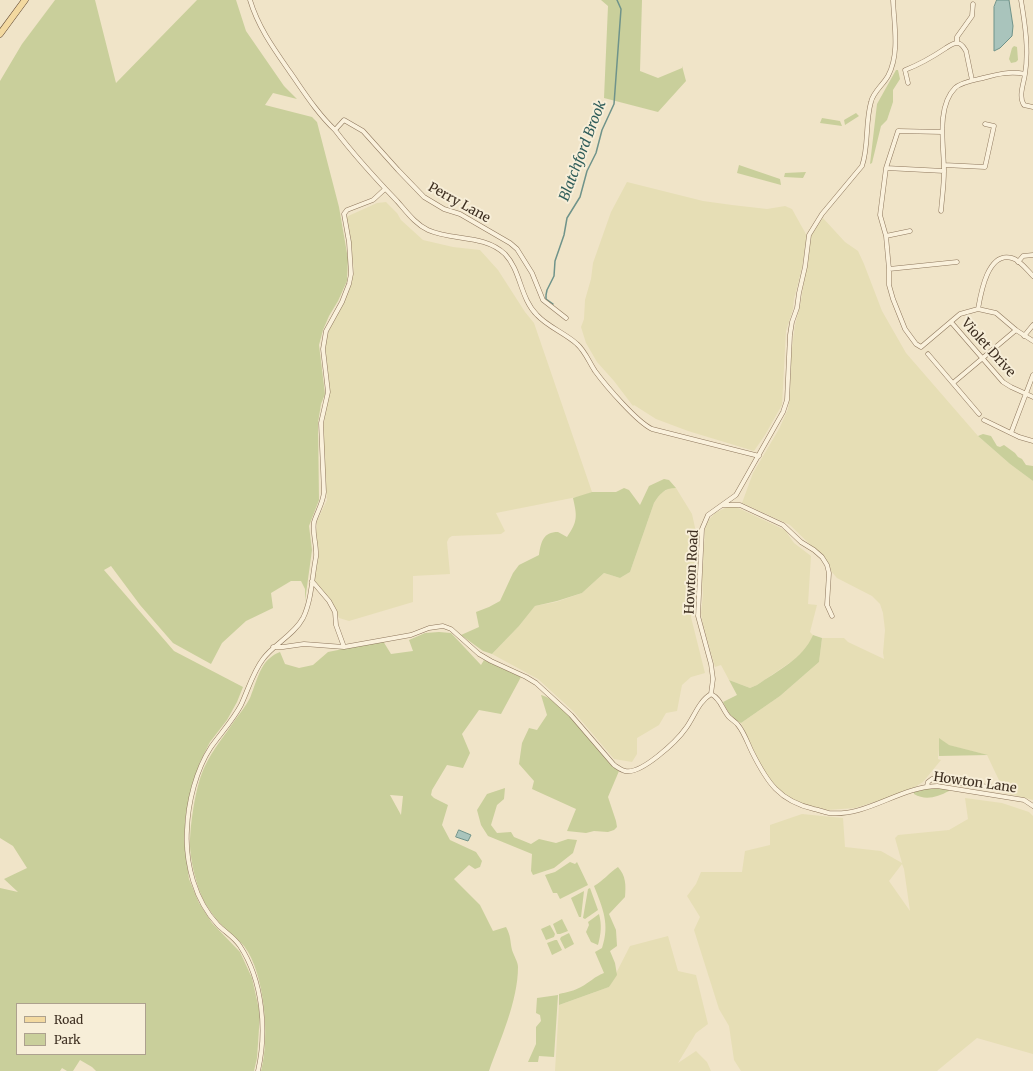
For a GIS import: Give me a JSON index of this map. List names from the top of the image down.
{
  "streets": {
    "street": [
      "Perry Lane",
      "Violet Drive",
      "Howton Road",
      "Howton Lane"
    ]
  },
  "crossings": [
    ["Howton Road", "Howton Lane"]
  ],
  "water": ["Blatchford Brook"],
  "legend": ["Road", "Park"]
}
